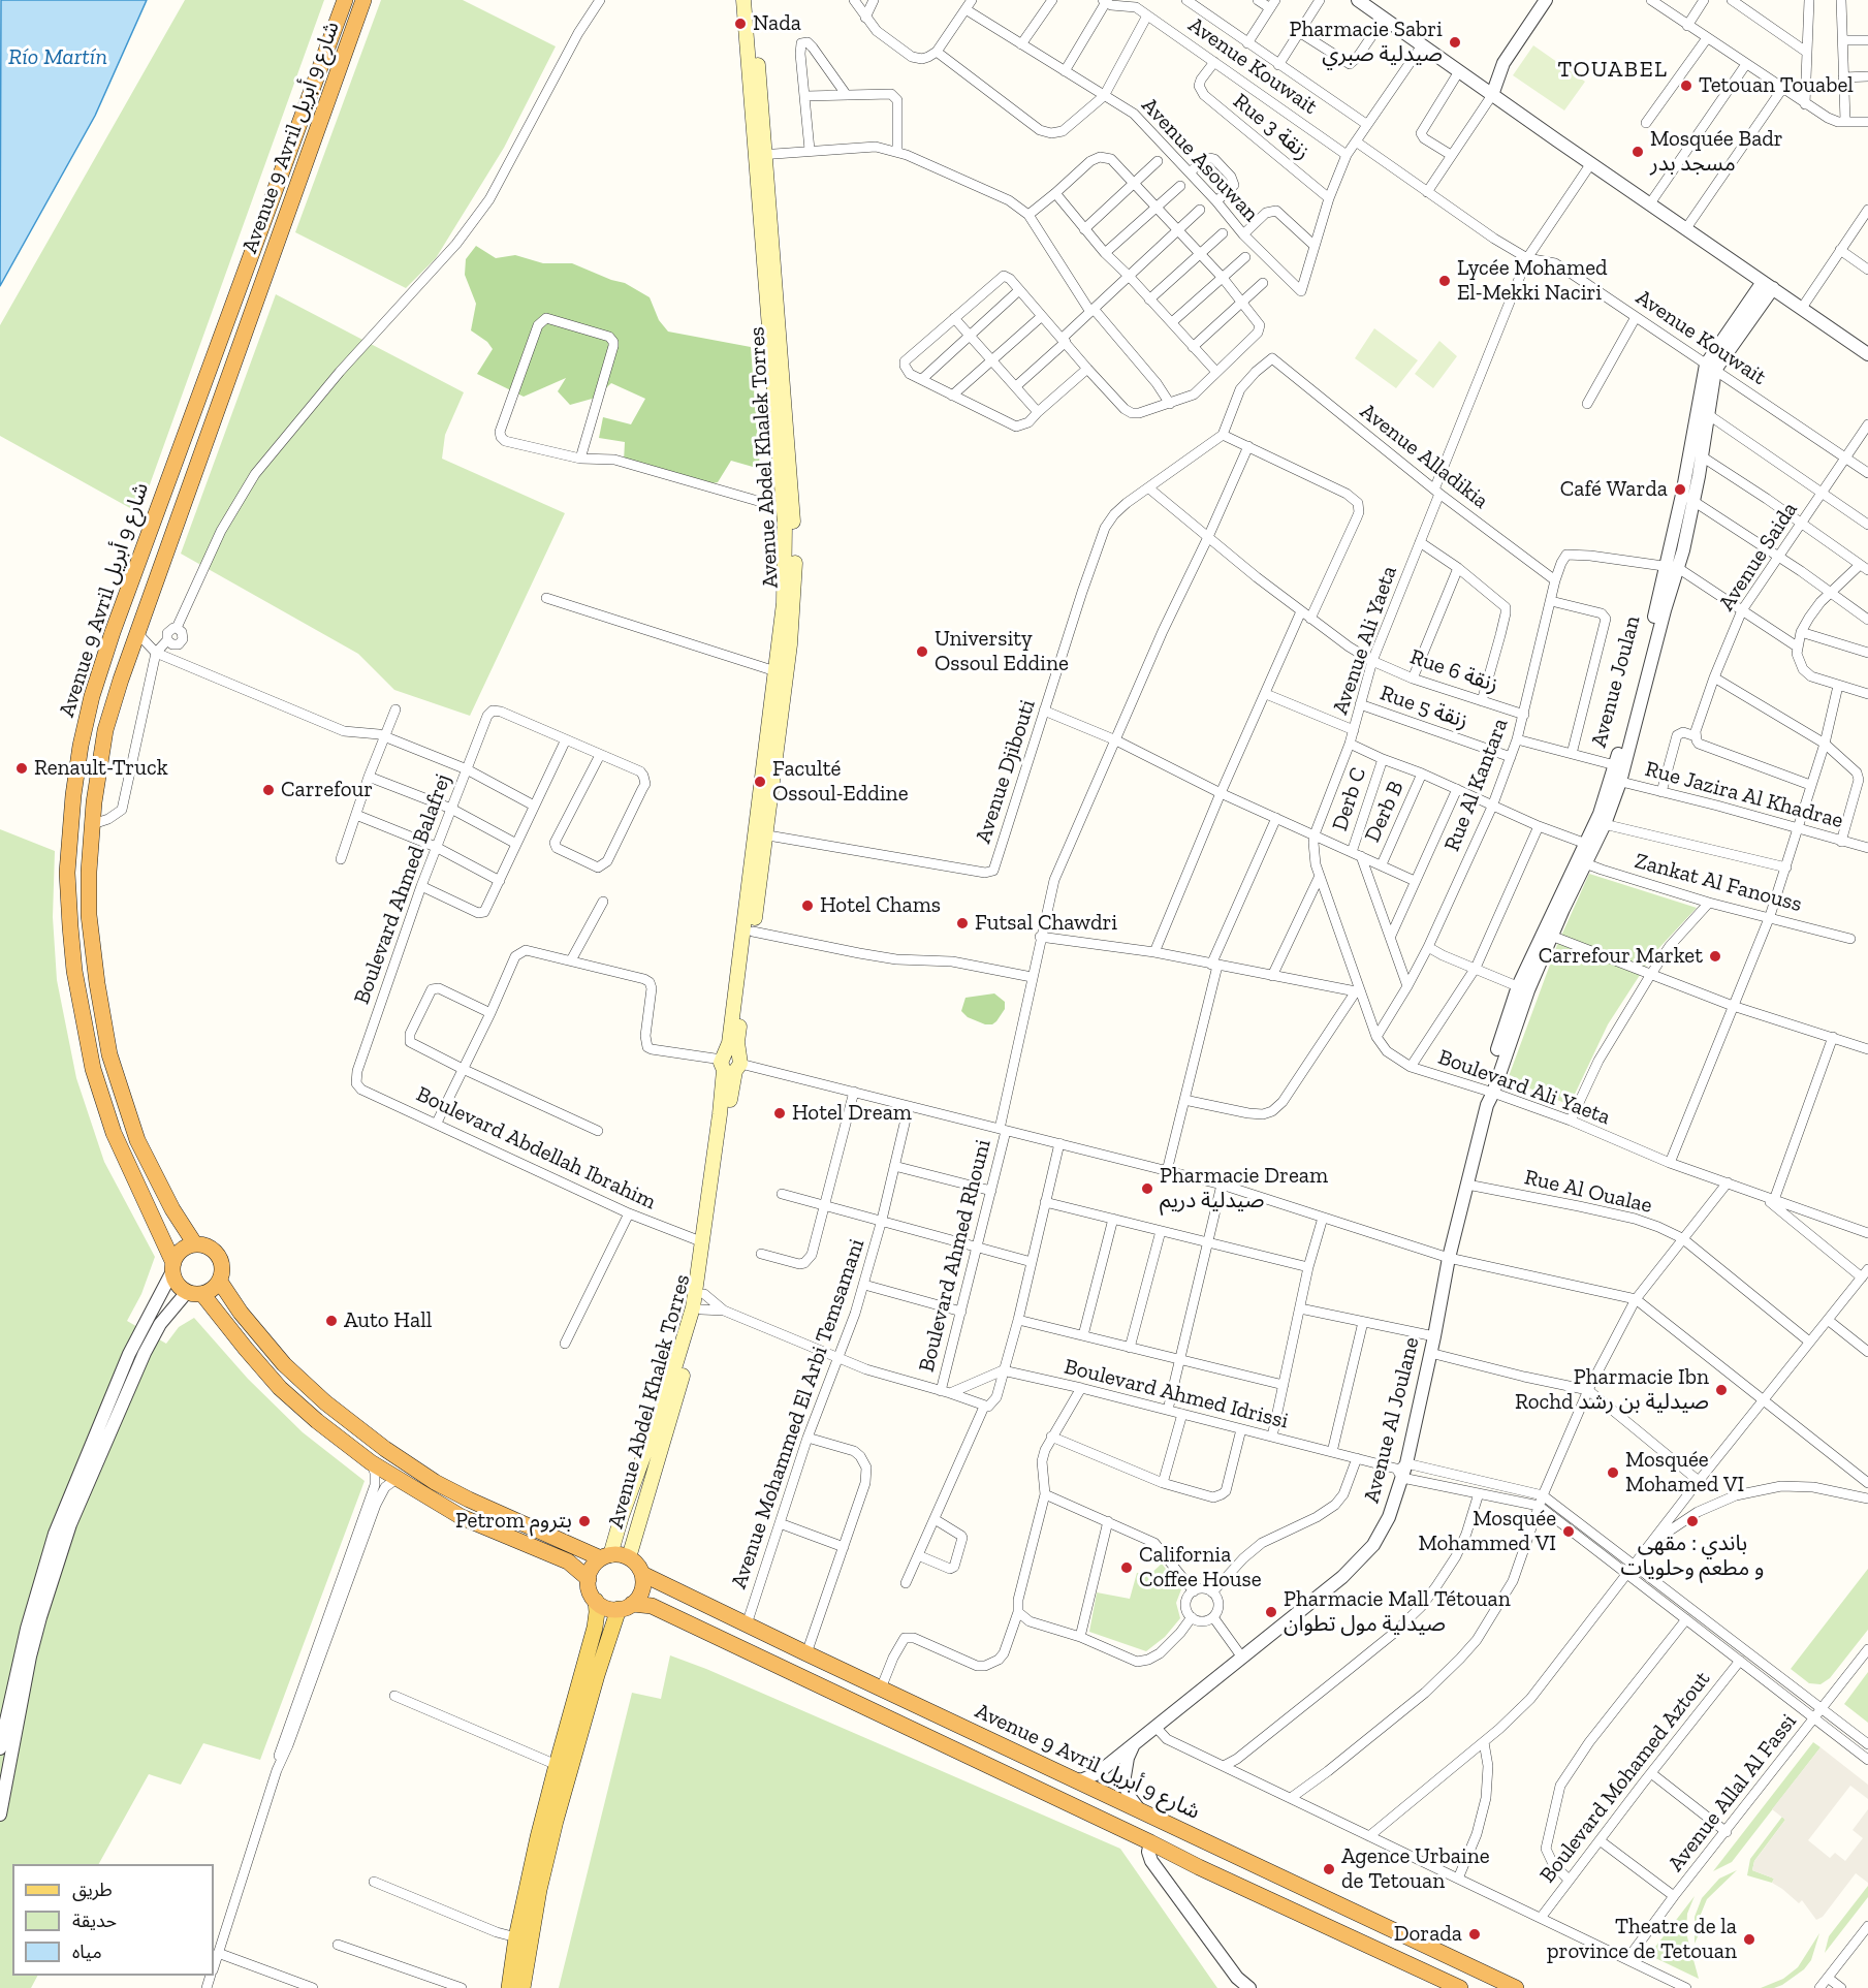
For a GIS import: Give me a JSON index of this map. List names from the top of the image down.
{
  "streets": {
    "highway": ["Avenue 9 Avril شارع 9 أبريل"],
    "main road": ["Avenue Abdel Khalek Torres"],
    "street": [
      "Avenue Kouwait",
      "Rue 3 زنقة",
      "Avenue Asouwan",
      "Avenue Alladikia",
      "Avenue Saida",
      "Avenue Ali Yaeta",
      "Rue 6 زنقة",
      "Avenue Joulan",
      "Rue 5 زنقة",
      "Avenue Djibouti",
      "Rue Al Kantara",
      "Rue Jazira Al Khadrae",
      "Derb C",
      "Derb B",
      "Zankat Al Fanouss",
      "Boulevard Ahmed Balafrej",
      "Boulevard Ali Yaeta",
      "Boulevard Abdellah Ibrahim",
      "Rue Al Oualae",
      "Boulevard Ahmed Rhouni",
      "Boulevard Ahmed Idrissi",
      "Avenue Mohammed El Arbi Temsamani",
      "Avenue Al Joulane",
      "Boulevard Mohamed Aztout",
      "Avenue Allal Al Fassi"
    ]
  },
  "crossings": [
    ["Avenue Kouwait", "Rue 3 زنقة"],
    ["Avenue Kouwait", "Avenue Saida"],
    ["Avenue Kouwait", "Avenue Ali Yaeta"],
    ["Avenue Kouwait", "Avenue Joulan"],
    ["Avenue 9 Avril شارع 9 أبريل", "Avenue Abdel Khalek Torres"],
    ["Avenue 9 Avril شارع 9 أبريل", "Avenue Mohammed El Arbi Temsamani"],
    ["Avenue 9 Avril شارع 9 أبريل", "Avenue Al Joulane"],
    ["Avenue Alladikia", "Avenue Ali Yaeta"],
    ["Avenue Alladikia", "Avenue Djibouti"],
    ["Avenue Alladikia", "Rue Al Kantara"],
    ["Avenue Abdel Khalek Torres", "Avenue Djibouti"],
    ["Avenue Abdel Khalek Torres", "Boulevard Abdellah Ibrahim"],
    ["Avenue Ali Yaeta", "Rue 6 زنقة"],
    ["Avenue Ali Yaeta", "Rue 5 زنقة"],
    ["Avenue Ali Yaeta", "Boulevard Ali Yaeta"],
    ["Rue 6 زنقة", "Avenue Djibouti"],
    ["Rue 6 زنقة", "Rue Al Kantara"],
    ["Rue 6 زنقة", "Boulevard Ahmed Rhouni"],
    ["Avenue Joulan", "Rue Al Kantara"],
    ["Avenue Joulan", "Rue Jazira Al Khadrae"],
    ["Avenue Joulan", "Zankat Al Fanouss"],
    ["Avenue Joulan", "Boulevard Ali Yaeta"],
    ["Avenue Joulan", "Avenue Al Joulane"],
    ["Rue 5 زنقة", "Rue Al Kantara"],
    ["Rue Al Kantara", "Boulevard Ali Yaeta"],
    ["Boulevard Ahmed Balafrej", "Boulevard Abdellah Ibrahim"],
    ["Boulevard Ali Yaeta", "Avenue Al Joulane"],
    ["Rue Al Oualae", "Avenue Al Joulane"],
    ["Boulevard Ahmed Idrissi", "Avenue Al Joulane"]
  ],
  "districts": ["TOUABEL"],
  "water": ["Río Martín"],
  "places": [
    "Nada",
    "Pharmacie Sabri صيدلية صبري",
    "Tetouan Touabel",
    "Mosquée Badr مسجد بدر",
    "Lycée Mohamed El-Mekki Naciri",
    "Café Warda",
    "University Ossoul Eddine",
    "Renault-Truck",
    "Faculté Ossoul-Eddine",
    "Carrefour",
    "Hotel Chams",
    "Futsal Chawdri",
    "Carrefour Market",
    "Hotel Dream",
    "Pharmacie Dream صيدلية دريم",
    "Auto Hall",
    "Pharmacie Ibn Rochd صيدلية بن رشد",
    "Mosquée Mohamed VI",
    "Petrom بتروم",
    "باندي : مقهى و مطعم وحلويات",
    "Mosquée Mohammed VI",
    "California Coffee House",
    "Pharmacie Mall Tétouan صيدلية مول تطوان",
    "Agence Urbaine de Tetouan",
    "Dorada",
    "Theatre de la province de Tetouan"
  ],
  "legend": ["طريق", "حديقة", "مياه"]
}
